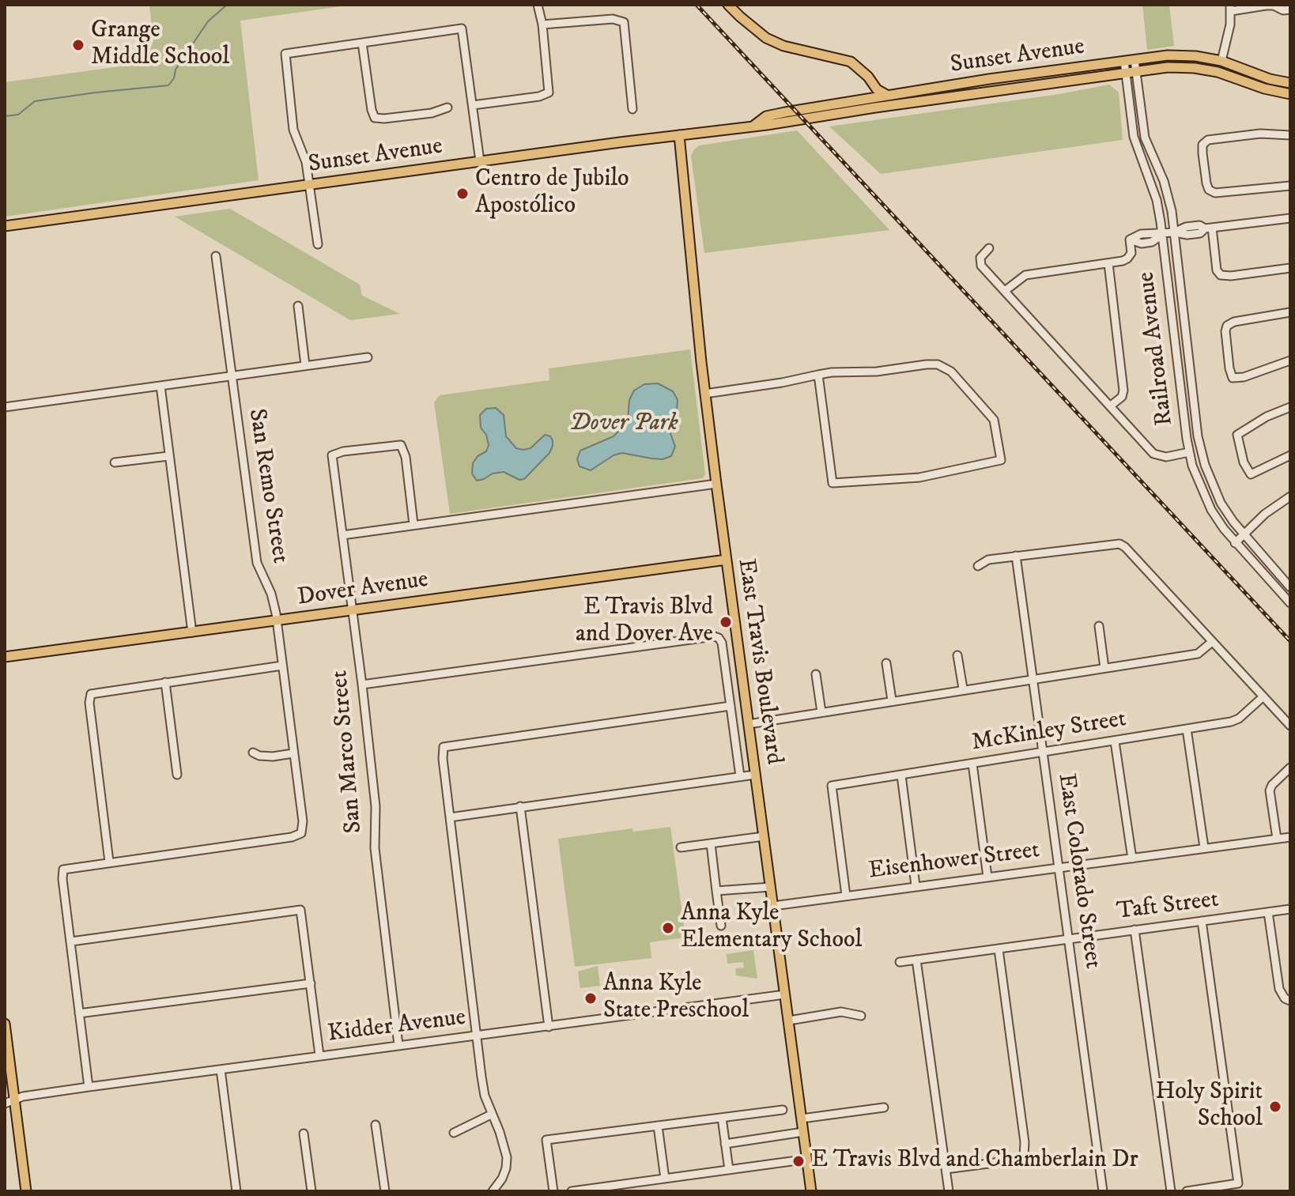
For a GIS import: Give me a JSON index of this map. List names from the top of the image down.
{
  "streets": {
    "main road": ["Sunset Avenue", "Dover Avenue", "East Travis Boulevard"],
    "street": [
      "Railroad Avenue",
      "San Remo Street",
      "McKinley Street",
      "San Marco Street",
      "Eisenhower Street",
      "East Colorado Street",
      "Taft Street",
      "Kidder Avenue"
    ]
  },
  "crossings": [
    ["Sunset Avenue", "Railroad Avenue"],
    ["Sunset Avenue", "East Travis Boulevard"],
    ["San Remo Street", "Dover Avenue"],
    ["Dover Avenue", "East Travis Boulevard"],
    ["Dover Avenue", "San Marco Street"],
    ["East Travis Boulevard", "San Marco Street"],
    ["East Travis Boulevard", "Eisenhower Street"],
    ["East Travis Boulevard", "Kidder Avenue"],
    ["McKinley Street", "Eisenhower Street"],
    ["McKinley Street", "East Colorado Street"],
    ["San Marco Street", "Kidder Avenue"],
    ["Eisenhower Street", "East Colorado Street"],
    ["East Colorado Street", "Taft Street"]
  ],
  "parks": ["Dover Park"],
  "places": [
    "Grange Middle School",
    "Centro de Jubilo Apostólico",
    "E Travis Blvd and Dover Ave",
    "Anna Kyle Elementary School",
    "Anna Kyle State Preschool",
    "Holy Spirit School",
    "E Travis Blvd and Chamberlain Dr"
  ]
}
